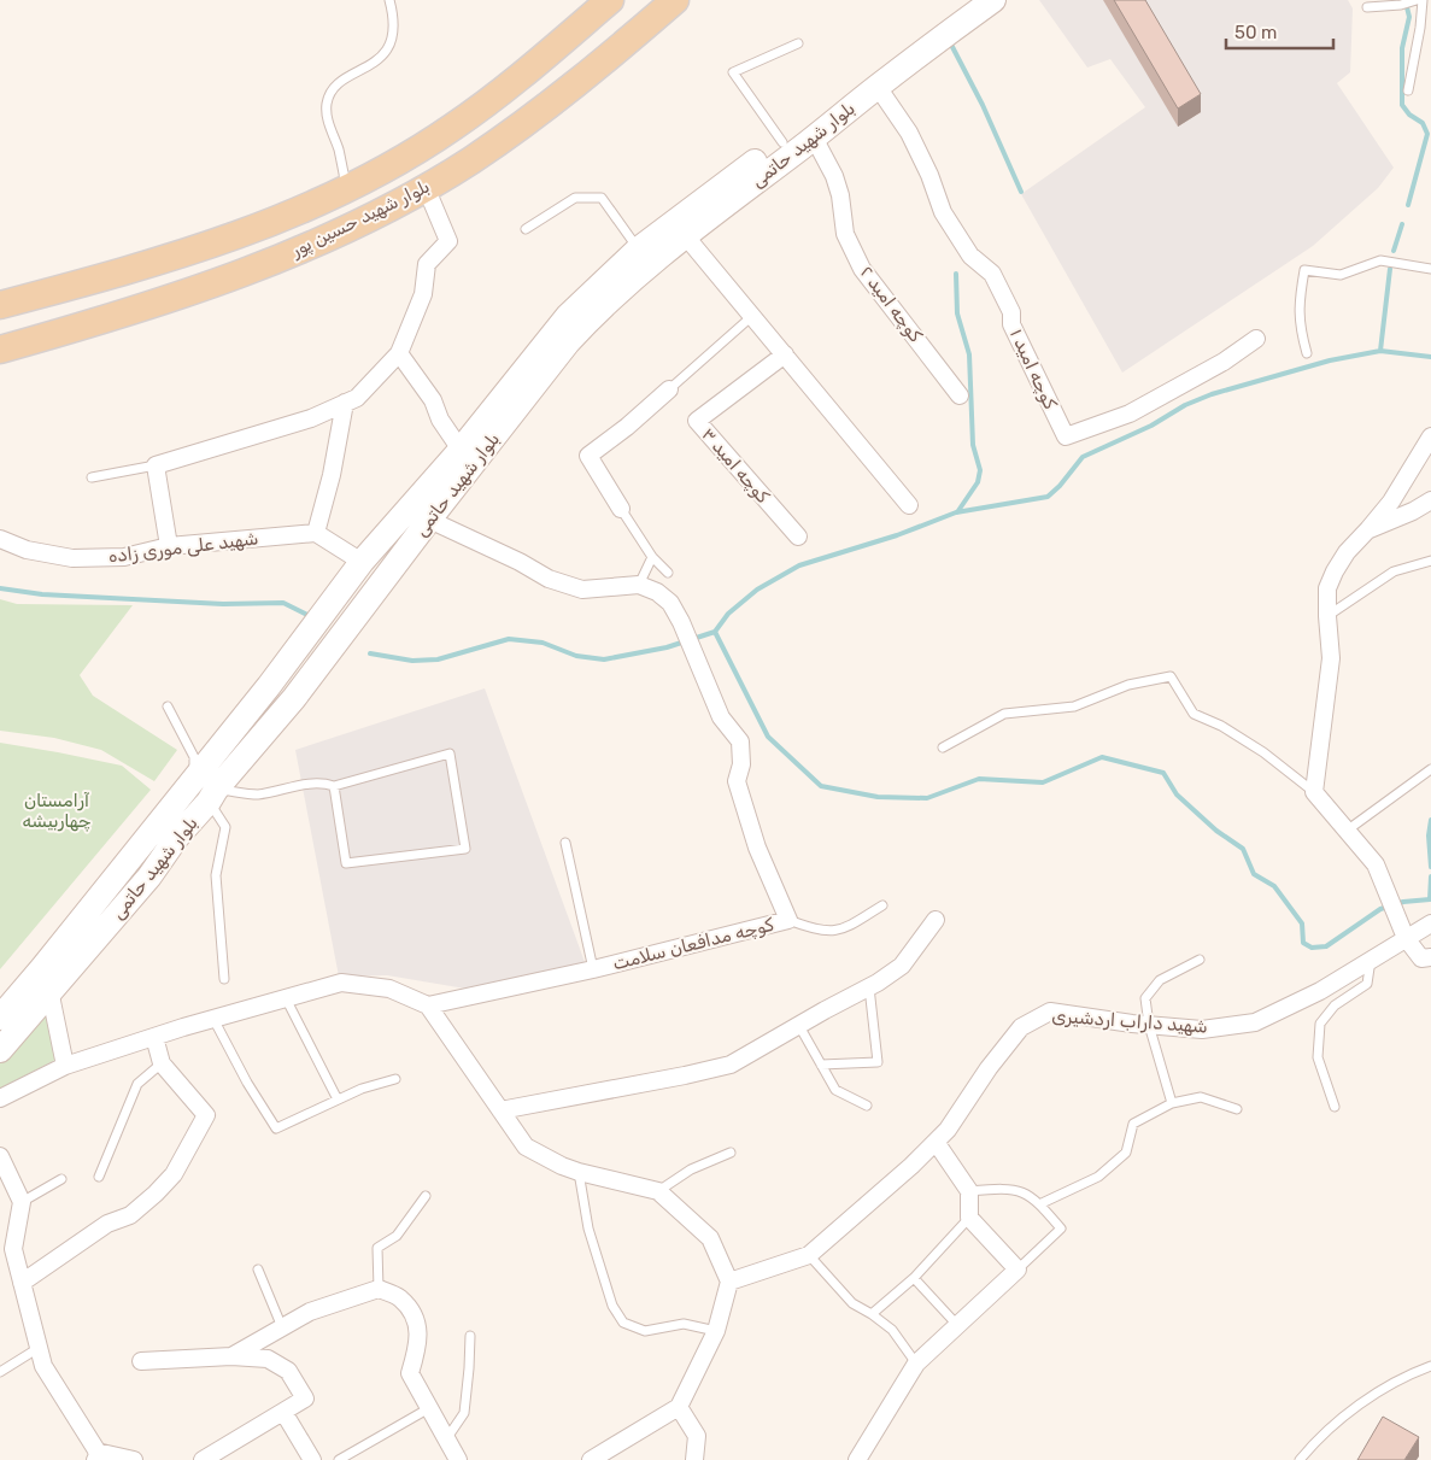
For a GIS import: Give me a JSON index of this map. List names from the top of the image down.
{
  "streets": {
    "main road": ["بلوار شهید حاتمی", "بلوار شهيد حسین پور"],
    "street": [
      "کوچه امید ۲",
      "کوچه امید ۱",
      "کوچه امید ۳",
      "شهید علی موری زاده",
      "کوچه مدافعان سلامت",
      "شهید داراب اردشیری"
    ]
  },
  "crossings": [
    ["بلوار شهید حاتمی", "کوچه امید ۲"],
    ["بلوار شهید حاتمی", "کوچه امید ۱"]
  ],
  "parks": ["آرامستان چهاربیشه"],
  "scale_bar": "50 m"
}
